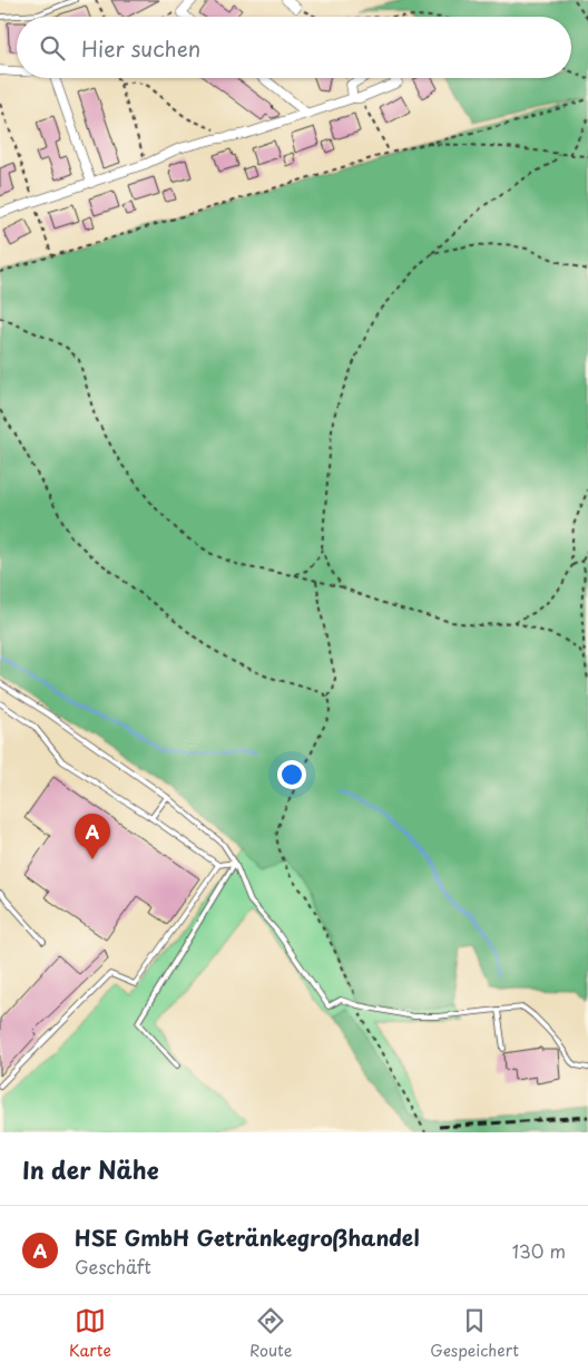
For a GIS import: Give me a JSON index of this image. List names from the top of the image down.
{
  "page": {
    "search": "Hier suchen",
    "pins": "A",
    "heading": "In der Nähe",
    "list": [
      {
        "mark": "A",
        "name": "HSE GmbH Getränkegroßhandel",
        "note": "Geschäft",
        "value": "130 m"
      }
    ],
    "nav": ["Karte", "Route", "Gespeichert"]
  }
}
